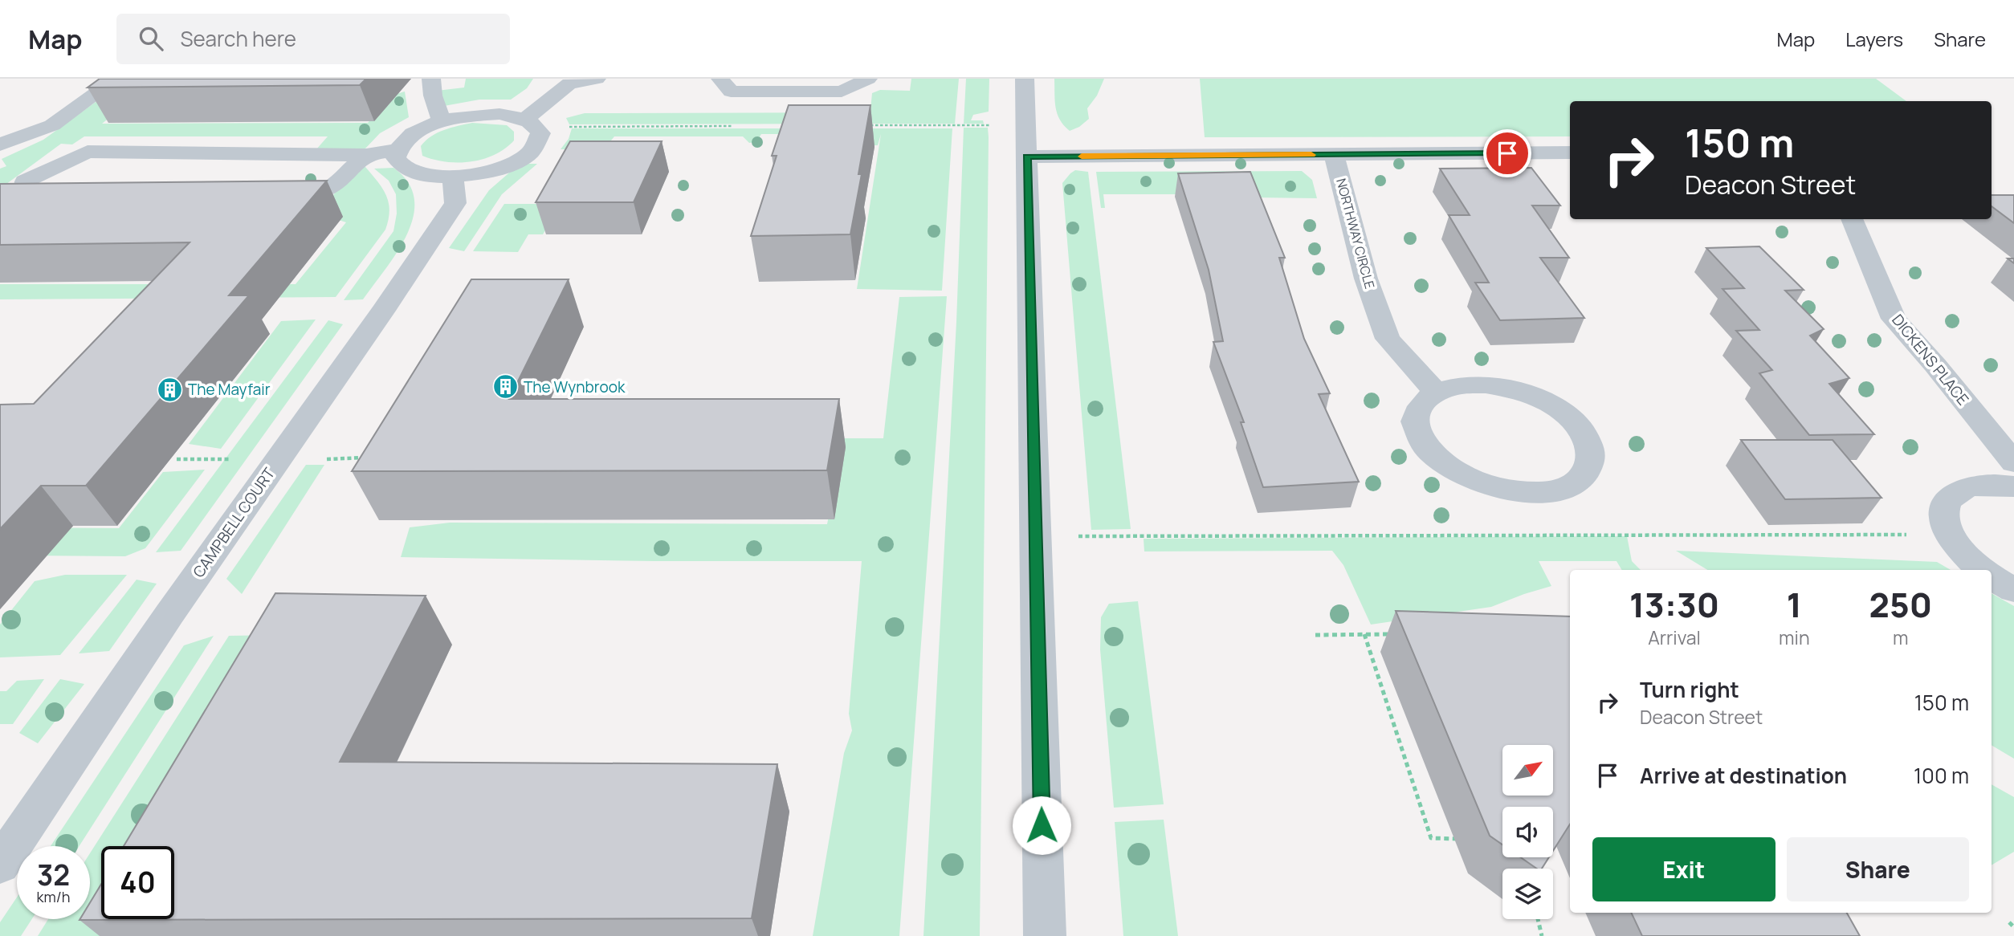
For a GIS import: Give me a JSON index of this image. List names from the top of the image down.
{
  "streets": {
    "street": ["NORTHWAY CIRCLE", "DICKENS PLACE", "CAMPBELL COURT"]
  },
  "places": {
    "building": ["The Wynbrook", "The Mayfair"]
  },
  "north": "top right",
  "page": {
    "header": "Map",
    "search": "Search here",
    "nav": ["Map", "Layers", "Share"],
    "turn": ["150 m", "Deacon Street"],
    "eta": [
      "13:30",
      "Arrival",
      "1",
      "min",
      "250",
      "m"
    ],
    "list": [
      {
        "name": "Turn right",
        "note": "Deacon Street",
        "value": "150 m"
      },
      {
        "name": "Arrive at destination",
        "value": "100 m"
      }
    ],
    "buttons": ["Exit", "Share"],
    "speed": "32 km/h",
    "limit": "40"
  }
}
